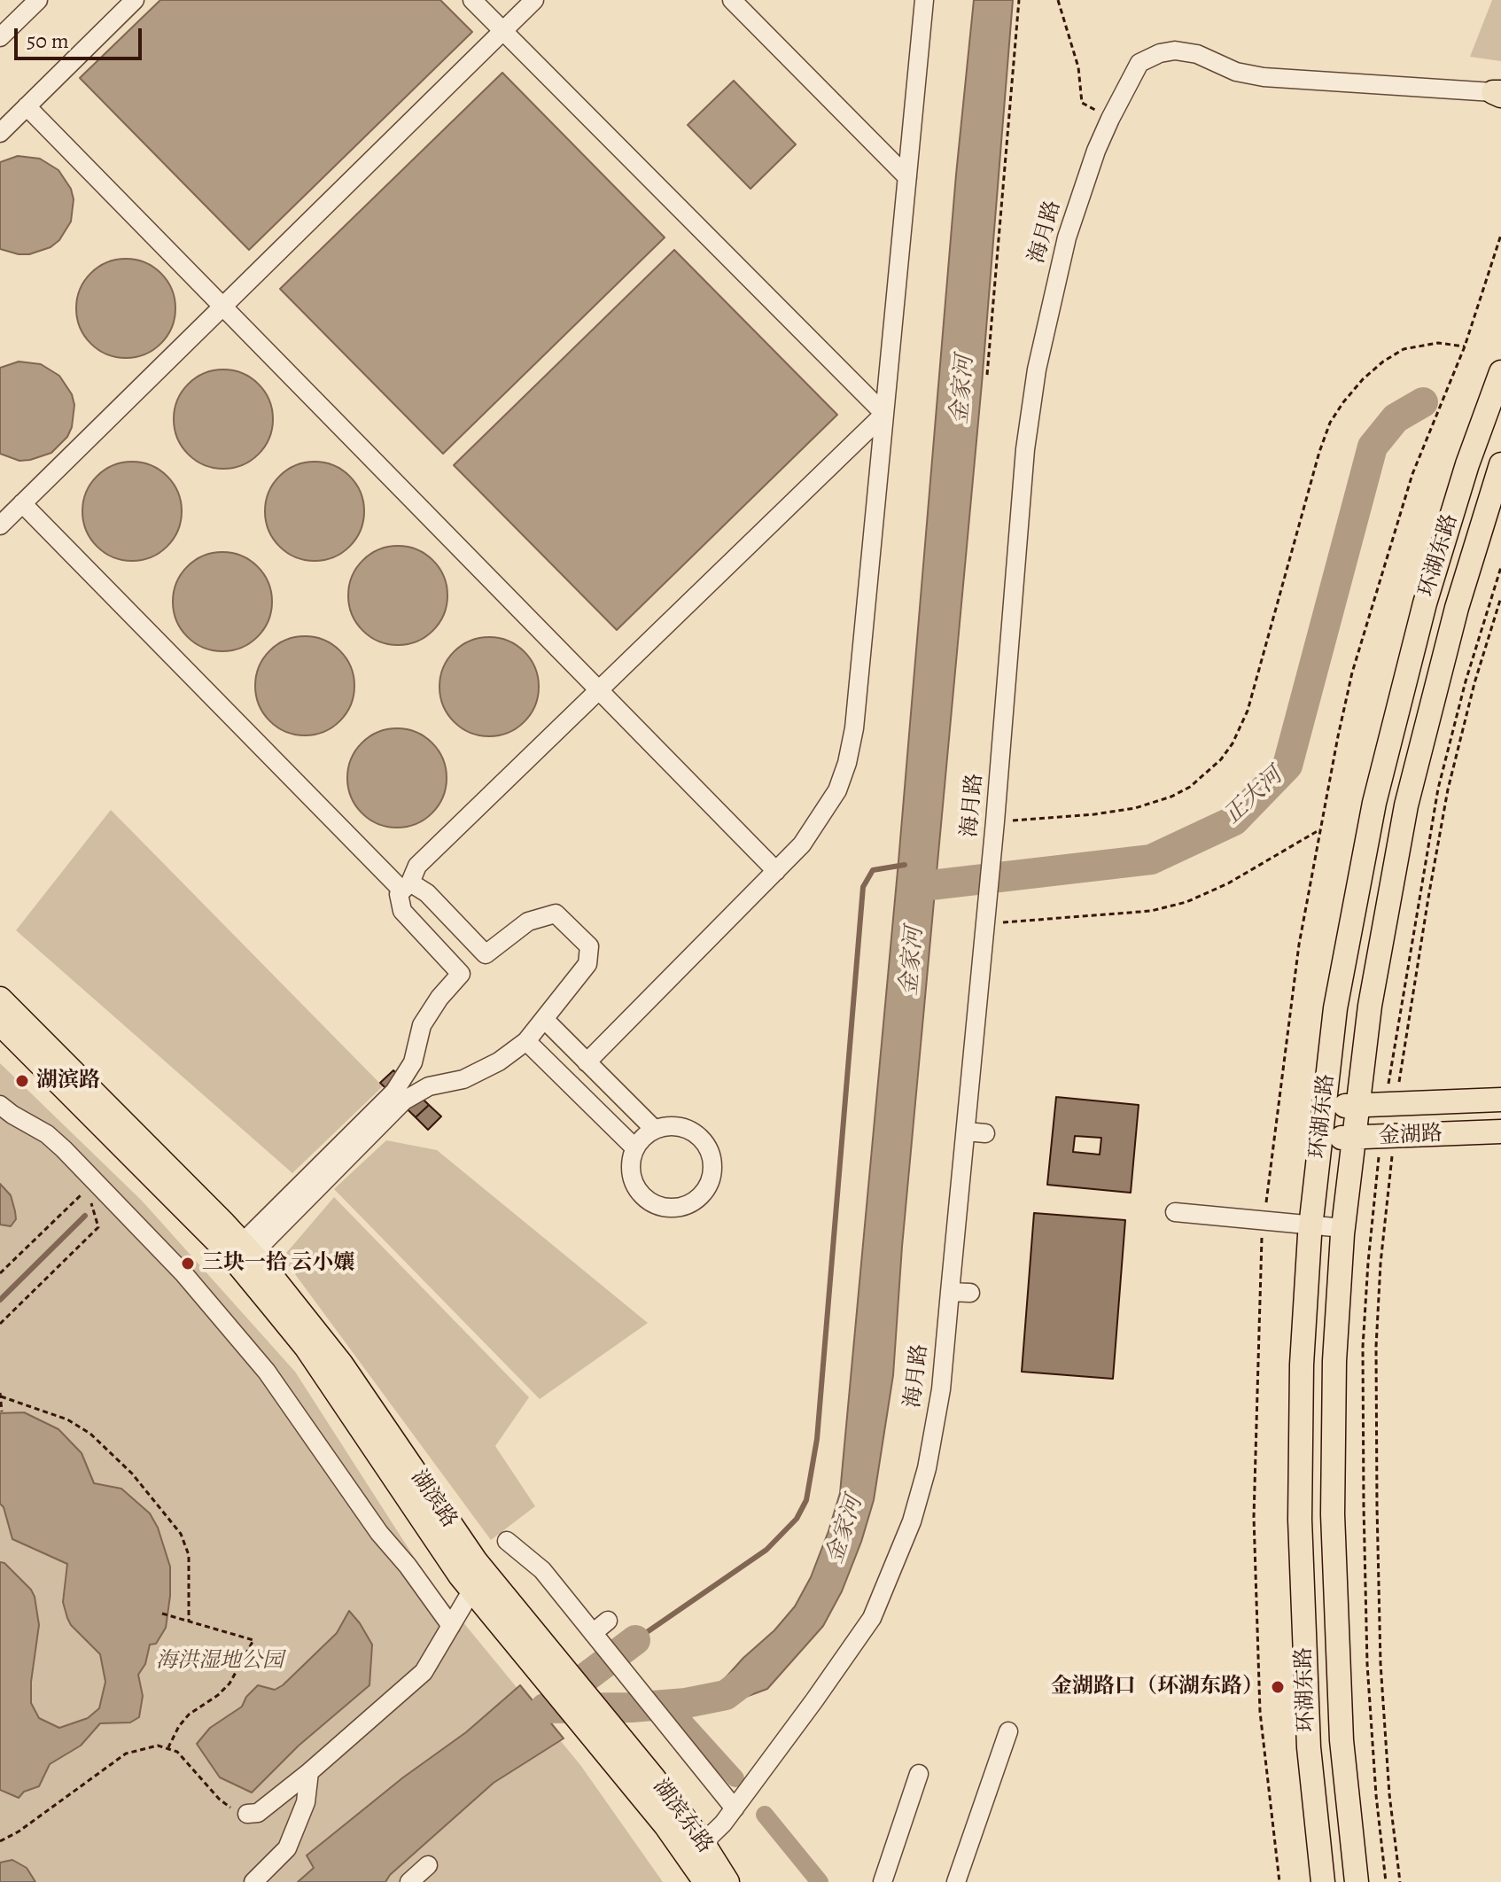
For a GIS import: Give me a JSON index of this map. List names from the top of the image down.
{
  "streets": {
    "main road": [
      "环湖东路",
      "金湖路",
      "湖滨路",
      "湖滨东路"
    ],
    "street": ["海月路"]
  },
  "crossings": [
    ["海月路", "湖滨东路"],
    ["环湖东路", "金湖路"],
    ["湖滨路", "湖滨东路"]
  ],
  "water": ["金家河", "正大河"],
  "parks": ["海洪湿地公园"],
  "places": ["湖滨路", "三块一拾 云小孃", "金湖路口（环湖东路）"],
  "scale_bar": "50 m"
}
